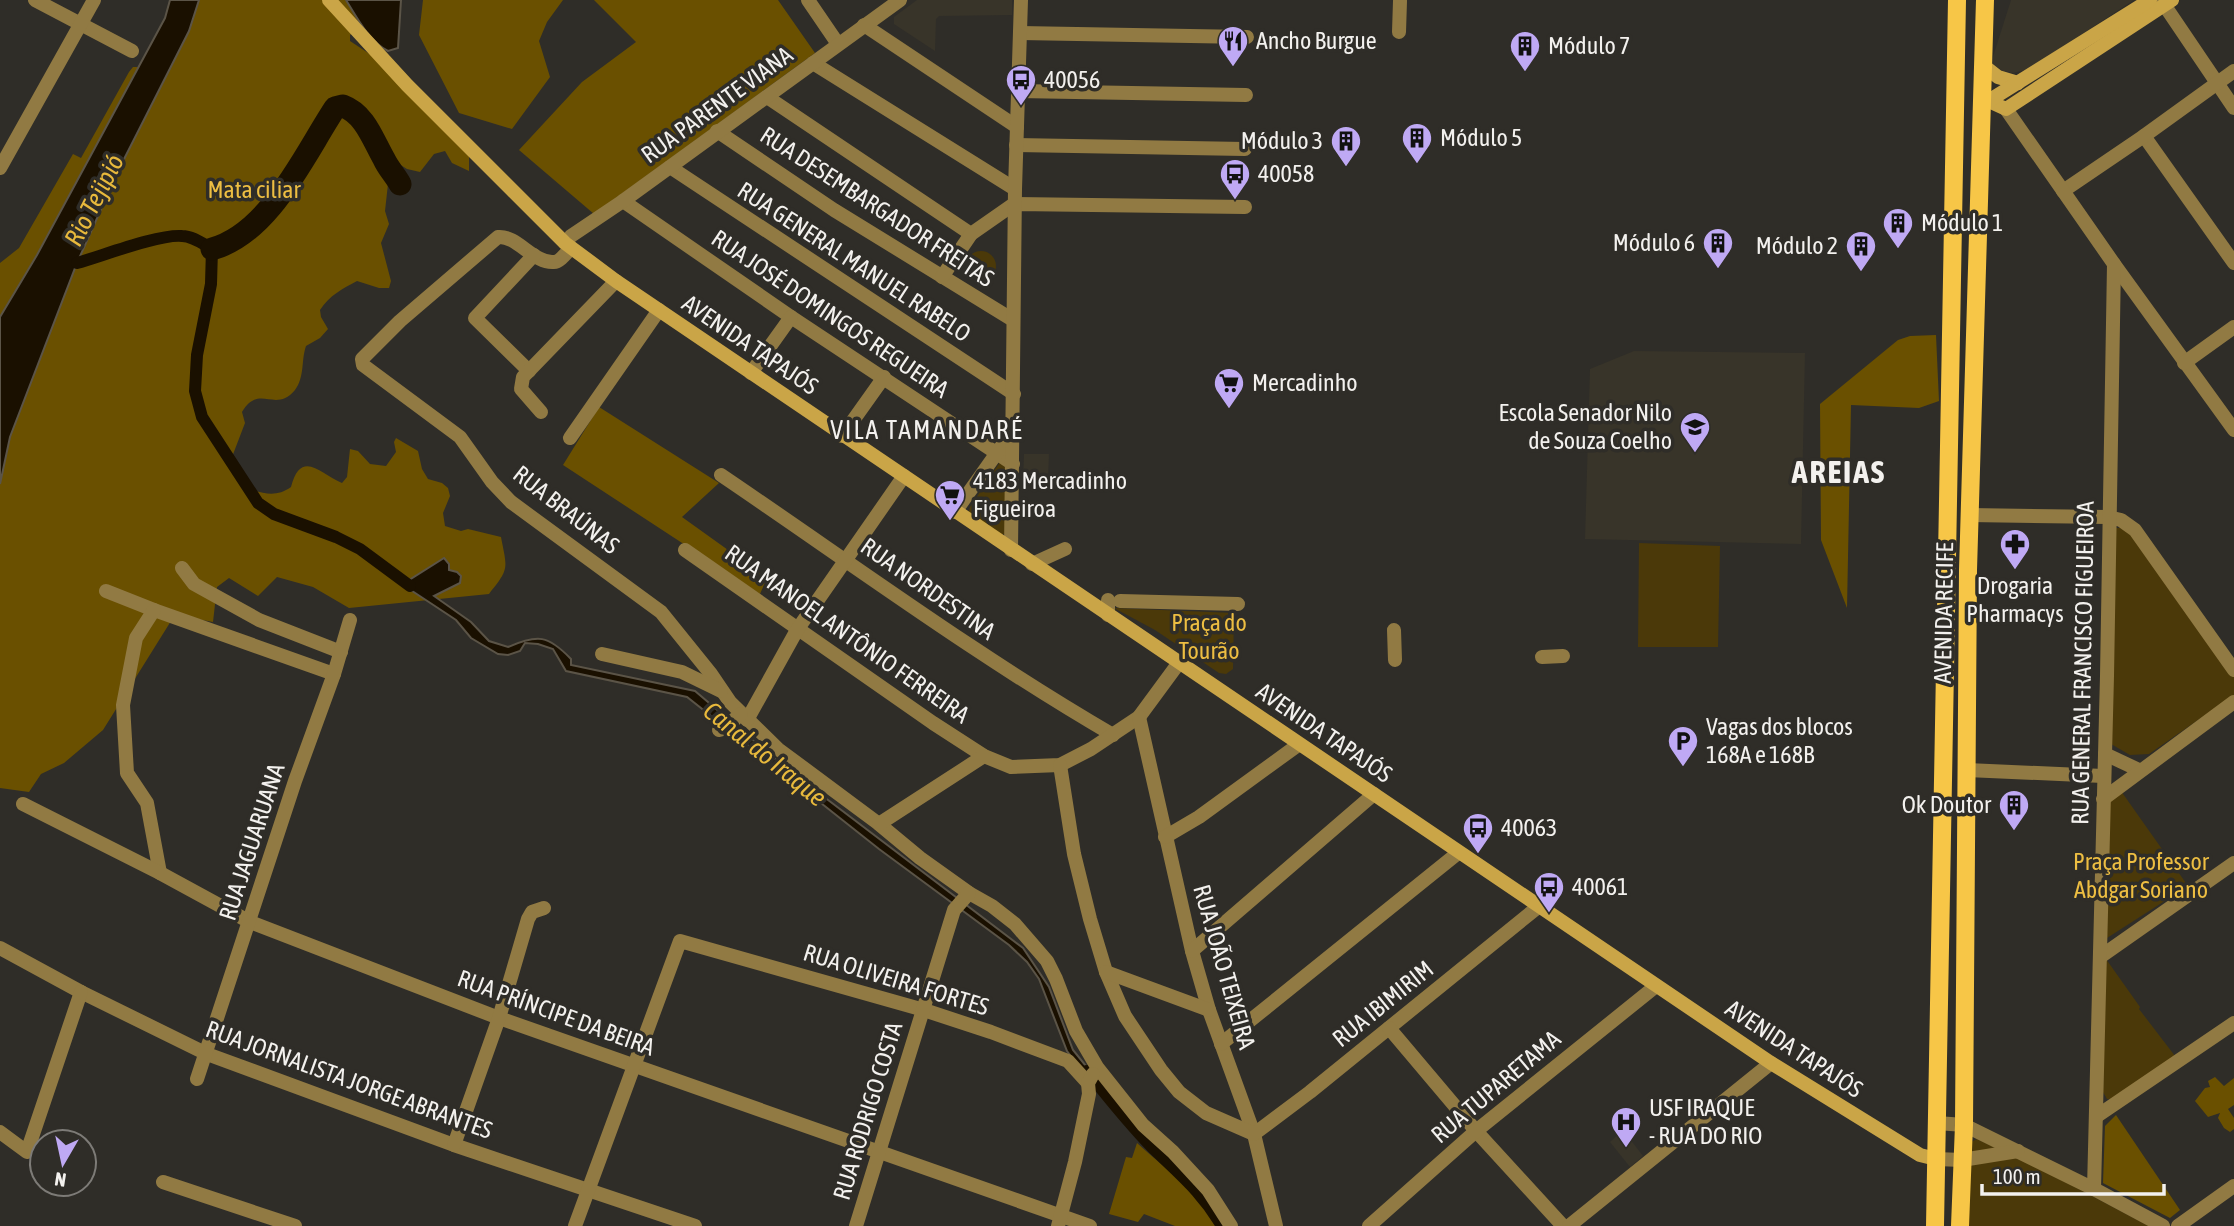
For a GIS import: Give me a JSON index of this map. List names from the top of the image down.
{
  "streets": {
    "main road": ["AVENIDA TAPAJÓS", "AVENIDA RECIFE"],
    "street": [
      "RUA PARENTE VIANA",
      "RUA DESEMBARGADOR FREITAS",
      "RUA GENERAL MANUEL RABELO",
      "RUA JOSÉ DOMINGOS REGUEIRA",
      "RUA BRAÚNAS",
      "RUA NORDESTINA",
      "RUA MANOEL ANTÔNIO FERREIRA",
      "RUA GENERAL FRANCISCO FIGUEIROA",
      "RUA JAGUARUANA",
      "RUA JOÃO TEIXEIRA",
      "RUA OLIVEIRA FORTES",
      "RUA IBIMIRIM",
      "RUA PRÍNCIPE DA BEIRA",
      "RUA JORNALISTA JORGE ABRANTES",
      "RUA TUPARETAMA",
      "RUA RODRIGO COSTA"
    ]
  },
  "crossings": [
    ["RUA PARENTE VIANA", "RUA DESEMBARGADOR FREITAS"],
    ["RUA PARENTE VIANA", "RUA GENERAL MANUEL RABELO"],
    ["RUA PARENTE VIANA", "RUA JOSÉ DOMINGOS REGUEIRA"],
    ["RUA PARENTE VIANA", "AVENIDA TAPAJÓS"],
    ["AVENIDA TAPAJÓS", "AVENIDA RECIFE"],
    ["AVENIDA TAPAJÓS", "RUA IBIMIRIM"],
    ["AVENIDA TAPAJÓS", "RUA TUPARETAMA"],
    ["RUA BRAÚNAS", "RUA RODRIGO COSTA"],
    ["RUA JAGUARUANA", "RUA PRÍNCIPE DA BEIRA"],
    ["RUA JAGUARUANA", "RUA JORNALISTA JORGE ABRANTES"],
    ["RUA JOÃO TEIXEIRA", "RUA IBIMIRIM"],
    ["RUA OLIVEIRA FORTES", "RUA PRÍNCIPE DA BEIRA"],
    ["RUA OLIVEIRA FORTES", "RUA RODRIGO COSTA"],
    ["RUA PRÍNCIPE DA BEIRA", "RUA RODRIGO COSTA"]
  ],
  "districts": ["VILA TAMANDARÉ", "AREIAS"],
  "water": ["Rio Tejipió", "Canal do Iraque"],
  "parks": ["Mata ciliar", "Praça do Tourão", "Praça Professor Abdgar Soriano"],
  "places": {
    "restaurant": ["Ancho Burgue"],
    "building": [
      "Módulo 7",
      "Módulo 5",
      "Módulo 3",
      "Módulo 1",
      "Módulo 6",
      "Módulo 2",
      "Ok Doutor"
    ],
    "bus stop": [
      "40056",
      "40058",
      "40063",
      "40061"
    ],
    "supermarket": ["Mercadinho", "4183 Mercadinho Figueiroa"],
    "school or university": ["Escola Senador Nilo de Souza Coelho"],
    "pharmacy": ["Drogaria Pharmacys"],
    "parking": ["Vagas dos blocos 168A e 168B"],
    "hospital": ["USF IRAQUE - RUA DO RIO"]
  },
  "scale_bar": "100 m",
  "north": "bottom"
}
